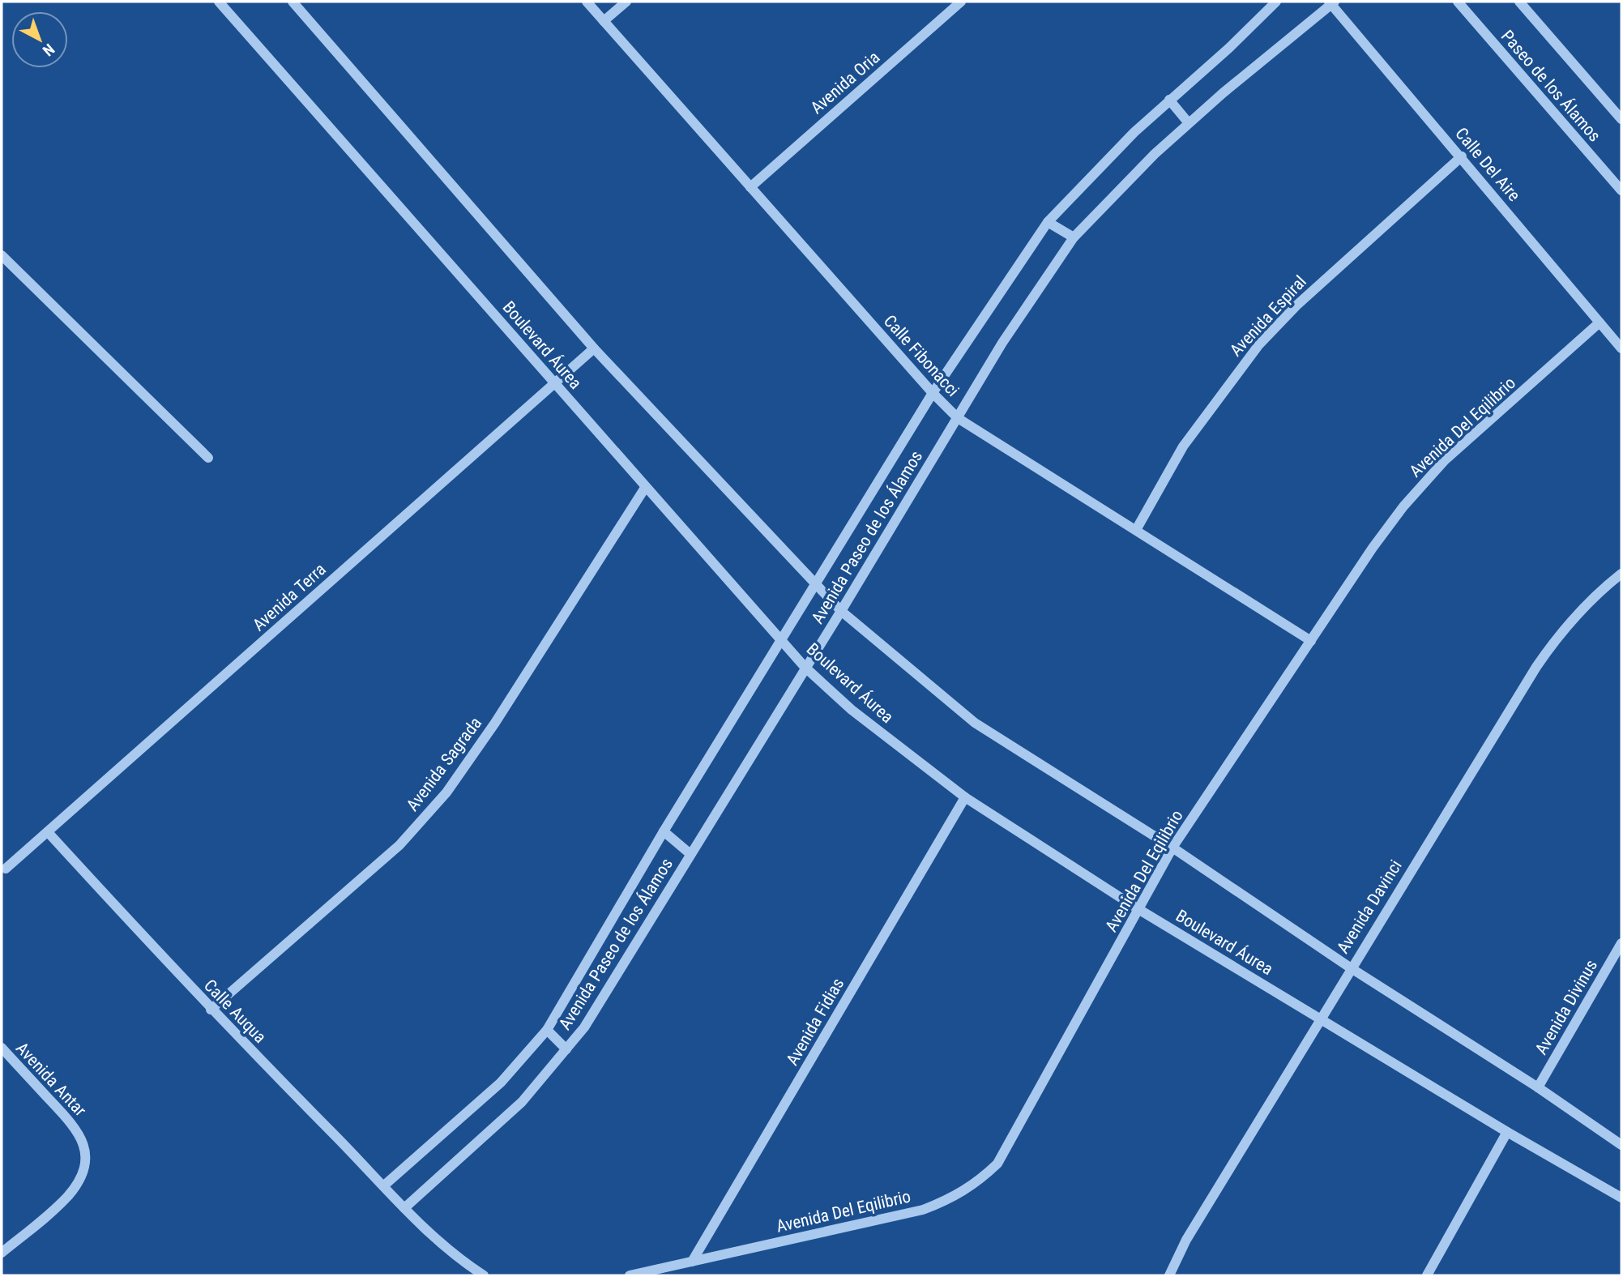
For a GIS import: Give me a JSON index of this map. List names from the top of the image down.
{
  "streets": {
    "street": [
      "Avenida Oria",
      "Paseo de los Álamos",
      "Calle Del Aire",
      "Avenida Espiral",
      "Boulevard Áurea",
      "Calle Fibonacci",
      "Avenida Del Eqilibrio",
      "Avenida Paseo de los Álamos",
      "Avenida Terra",
      "Avenida Sagrada",
      "Avenida Davinci",
      "Avenida Divinus",
      "Calle Auqua",
      "Avenida Fidias",
      "Avenida Antar"
    ]
  },
  "crossings": [
    ["Avenida Oria", "Calle Fibonacci"],
    ["Calle Del Aire", "Avenida Espiral"],
    ["Calle Del Aire", "Avenida Del Eqilibrio"],
    ["Calle Del Aire", "Avenida Paseo de los Álamos"],
    ["Avenida Espiral", "Calle Fibonacci"],
    ["Boulevard Áurea", "Avenida Del Eqilibrio"],
    ["Boulevard Áurea", "Avenida Paseo de los Álamos"],
    ["Boulevard Áurea", "Avenida Terra"],
    ["Boulevard Áurea", "Avenida Sagrada"],
    ["Boulevard Áurea", "Avenida Davinci"],
    ["Boulevard Áurea", "Avenida Fidias"],
    ["Calle Fibonacci", "Avenida Del Eqilibrio"],
    ["Calle Fibonacci", "Avenida Paseo de los Álamos"],
    ["Avenida Del Eqilibrio", "Avenida Fidias"],
    ["Avenida Paseo de los Álamos", "Calle Auqua"],
    ["Avenida Terra", "Calle Auqua"],
    ["Avenida Sagrada", "Calle Auqua"]
  ],
  "north": "bottom right"
}
